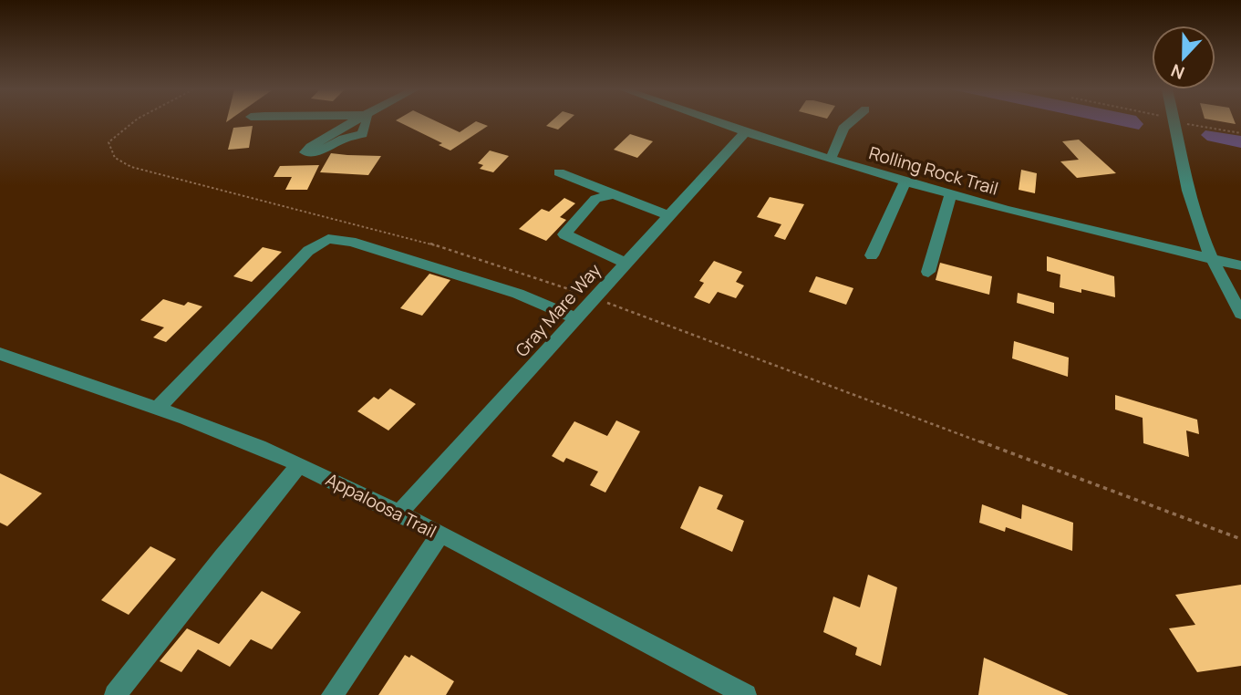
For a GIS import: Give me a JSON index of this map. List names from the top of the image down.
{
  "streets": {
    "street": ["Rolling Rock Trail", "Gray Mare Way", "Appaloosa Trail"]
  },
  "crossings": [
    ["Rolling Rock Trail", "Gray Mare Way"],
    ["Gray Mare Way", "Appaloosa Trail"]
  ],
  "north": "bottom"
}
